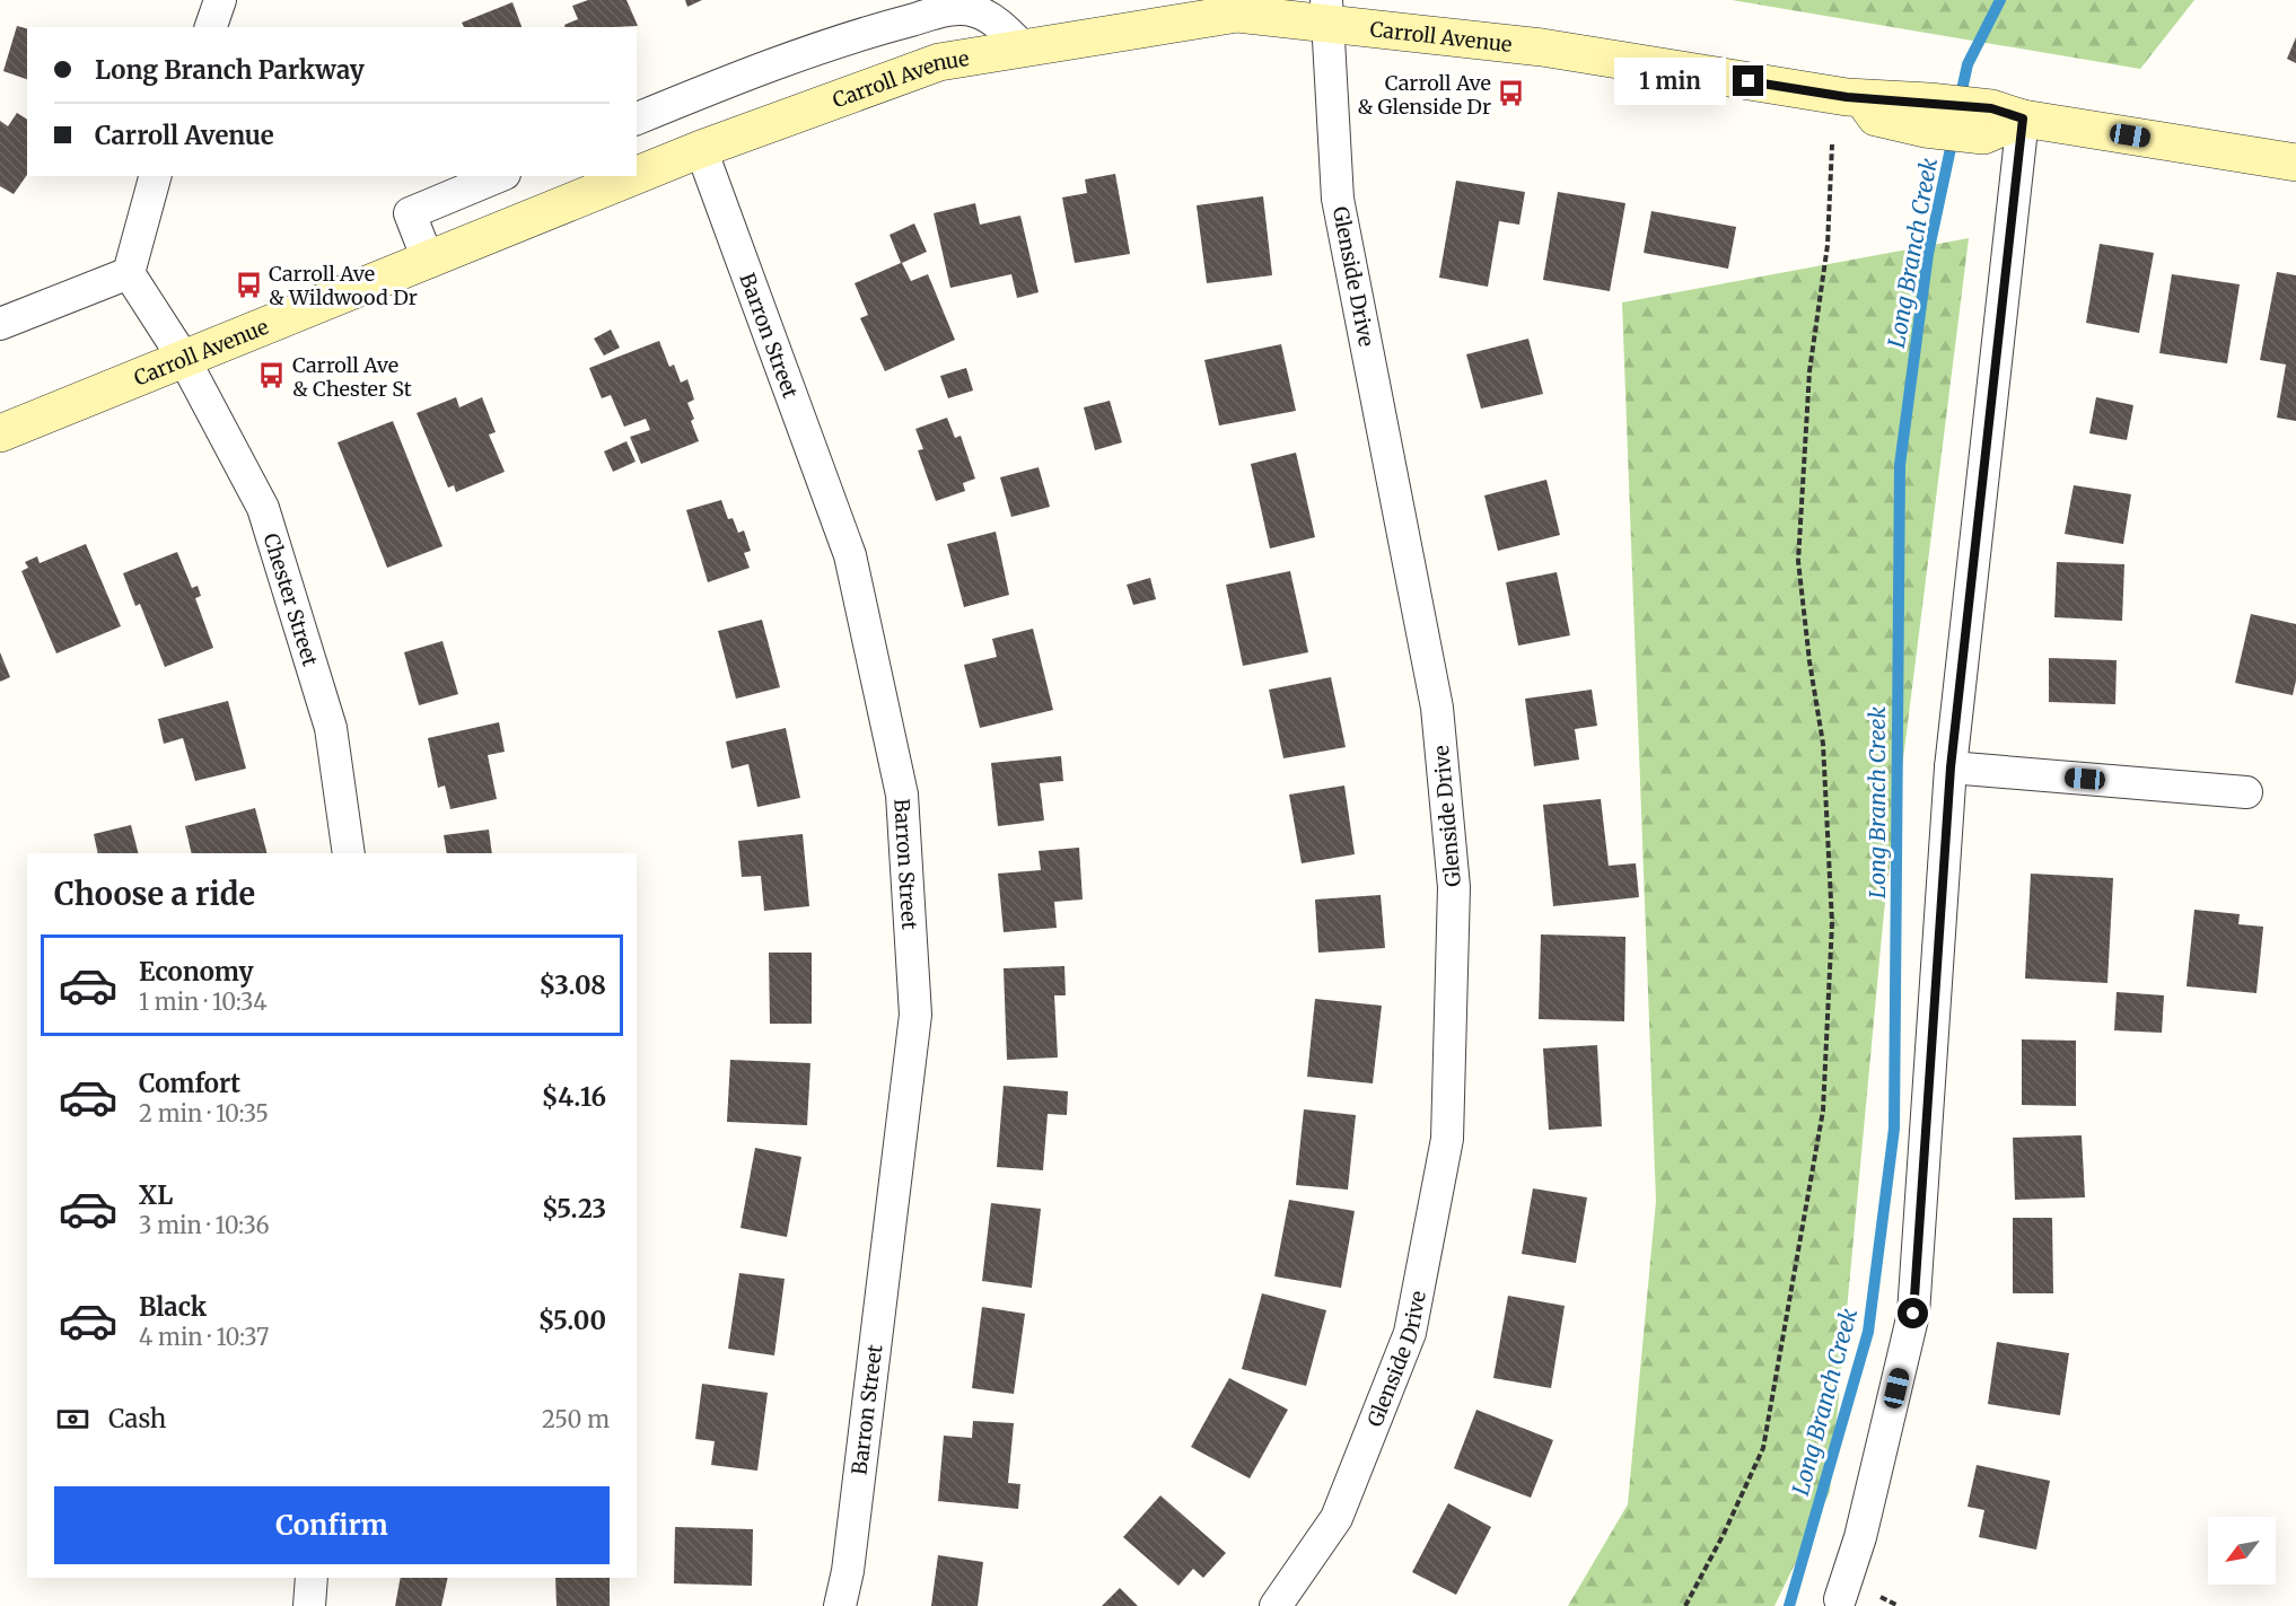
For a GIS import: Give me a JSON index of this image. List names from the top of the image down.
{
  "streets": {
    "main road": ["Carroll Avenue"],
    "street": ["Glenside Drive", "Barron Street", "Chester Street"]
  },
  "crossings": [
    ["Carroll Avenue", "Glenside Drive"],
    ["Carroll Avenue", "Barron Street"],
    ["Carroll Avenue", "Chester Street"]
  ],
  "water": ["Long Branch Creek"],
  "places": {
    "bus stop": ["Carroll Ave & Glenside Dr", "Carroll Ave & Wildwood Dr", "Carroll Ave & Chester St"]
  },
  "north": "bottom left",
  "page": {
    "banner": ["Long Branch Parkway", "Carroll Avenue"],
    "bubble": "1 min",
    "heading": "Choose a ride",
    "list": [
      {
        "name": "Economy",
        "note": "1 min · 10:34",
        "value": "$3.08"
      },
      {
        "name": "Comfort",
        "note": "2 min · 10:35",
        "value": "$4.16"
      },
      {
        "name": "XL",
        "note": "3 min · 10:36",
        "value": "$5.23"
      },
      {
        "name": "Black",
        "note": "4 min · 10:37",
        "value": "$5.00"
      }
    ],
    "pay": ["Cash", "250 m"],
    "buttons": "Confirm"
  }
}
